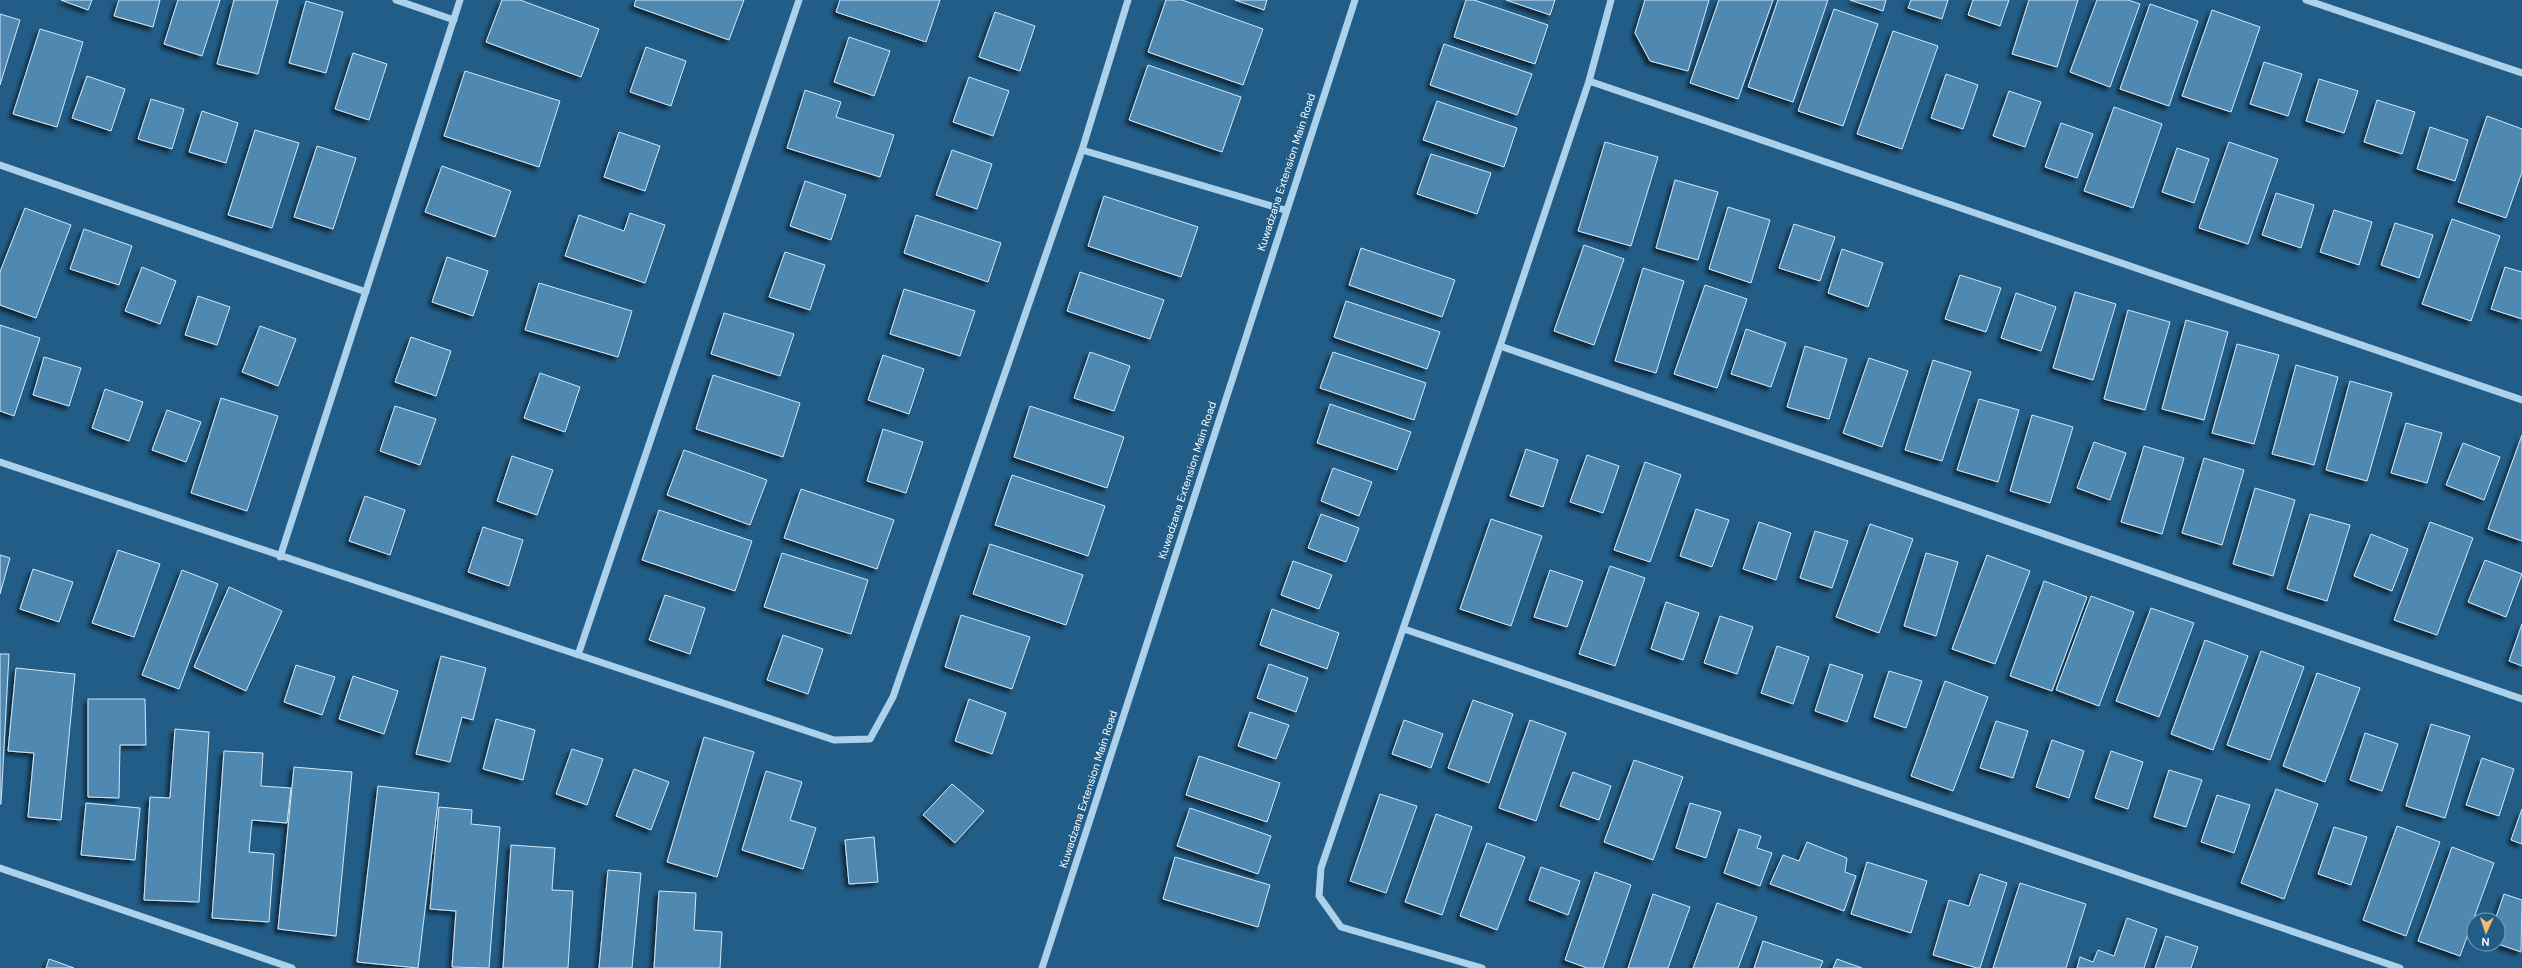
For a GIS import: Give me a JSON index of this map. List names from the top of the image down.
{
  "streets": {
    "street": ["Kuwadzana Extension Main Road"]
  },
  "north": "bottom"
}
